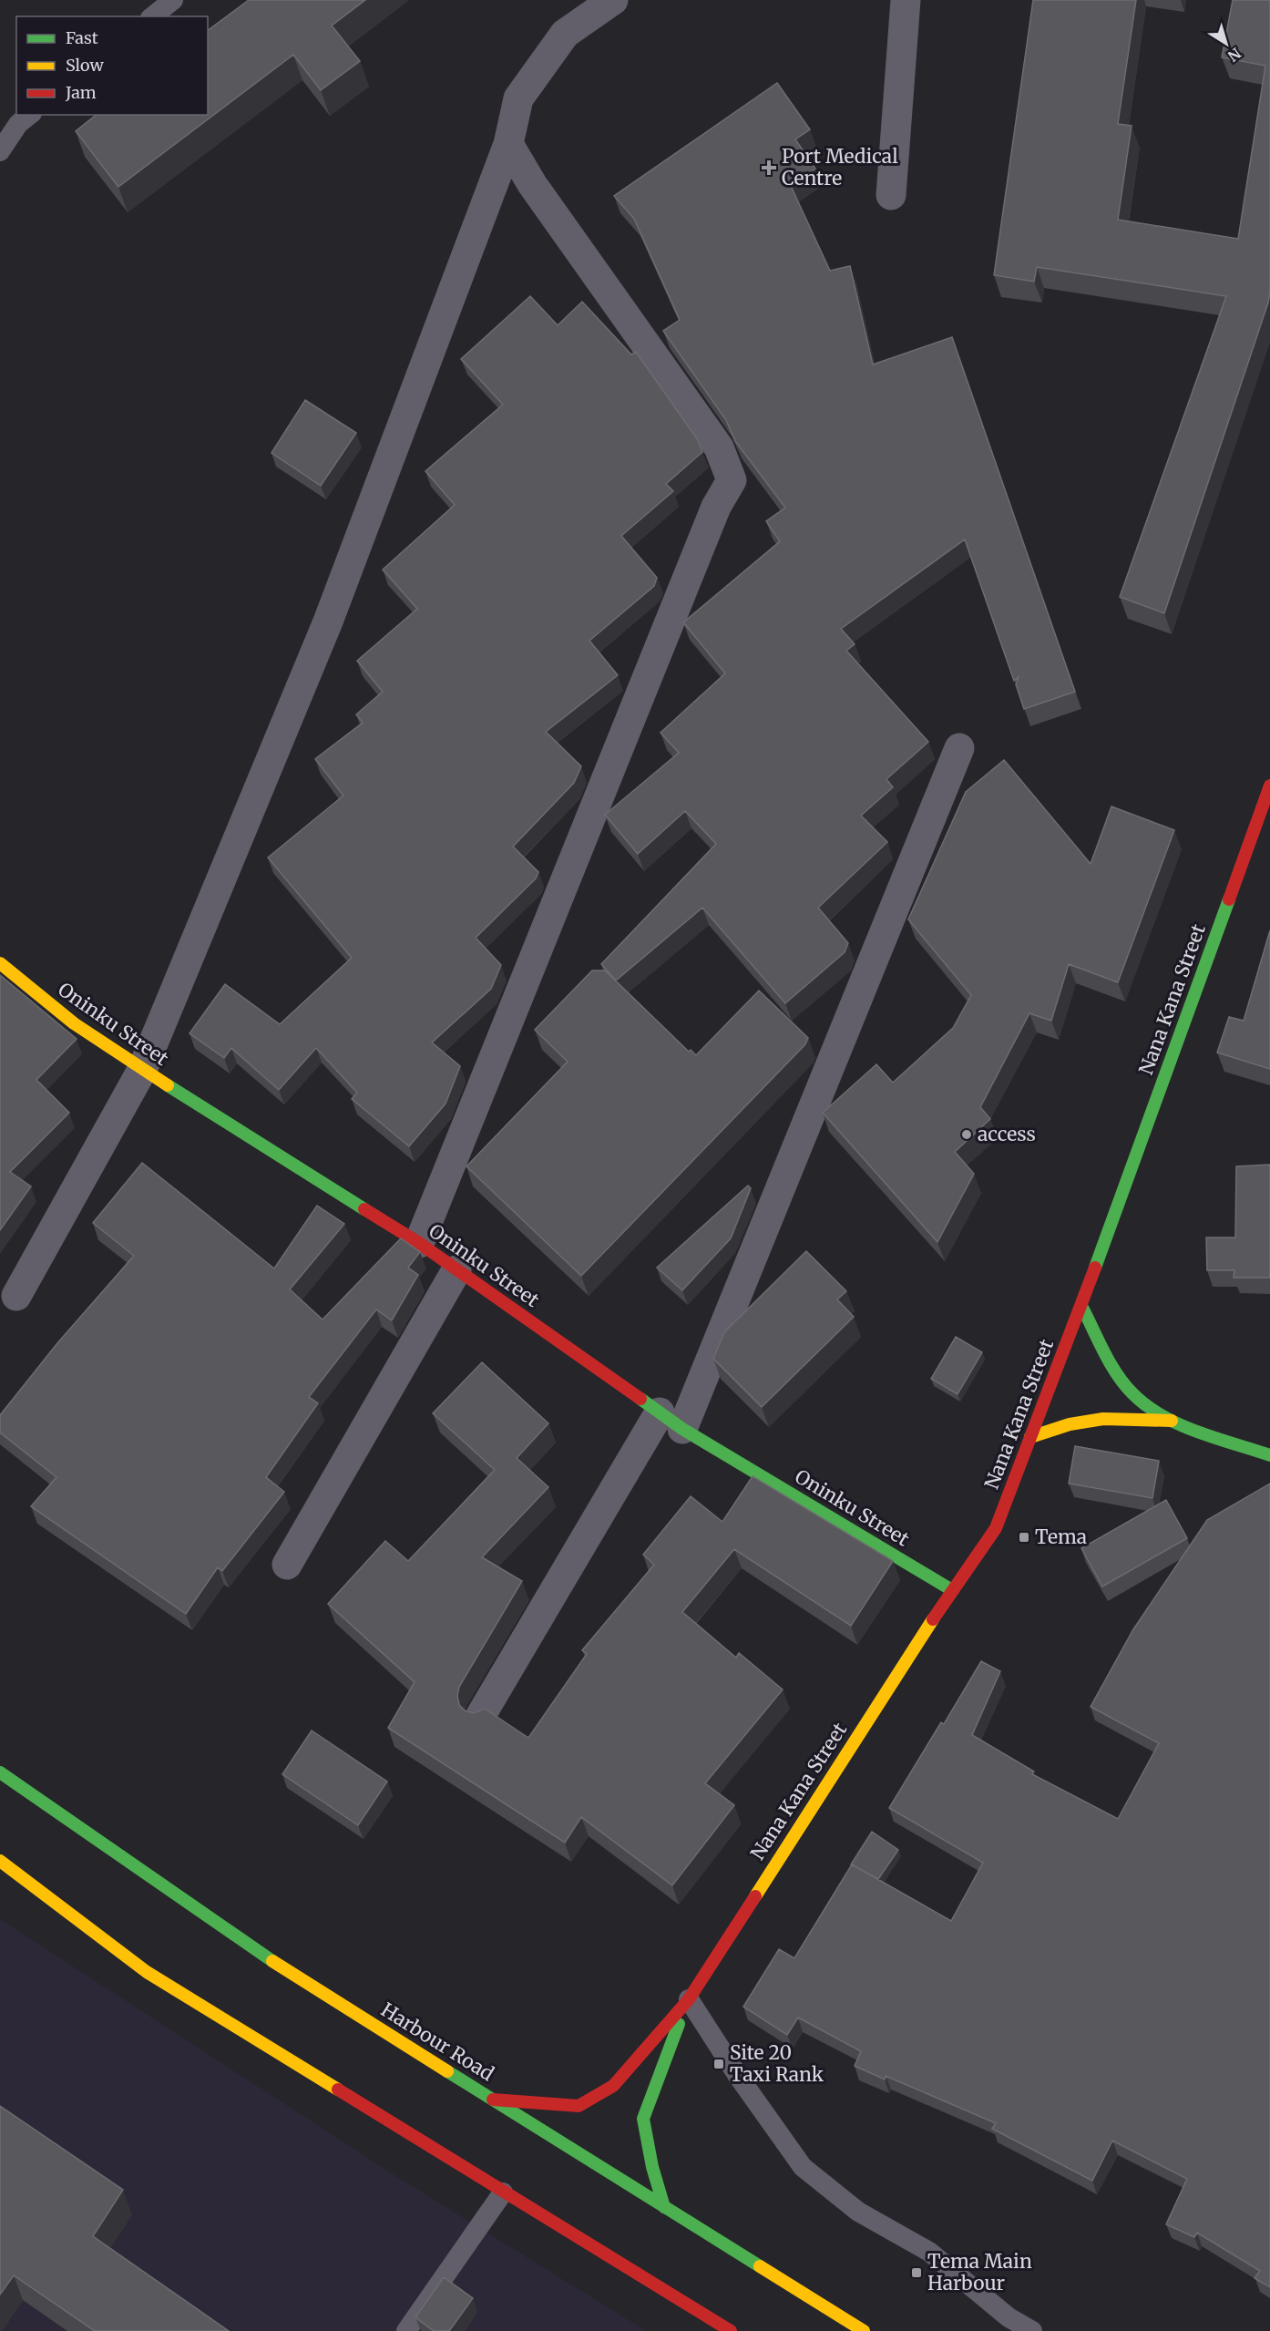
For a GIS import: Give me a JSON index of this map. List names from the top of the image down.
{
  "streets": {
    "main road": ["Nana Kana Street", "Oninku Street", "Harbour Road"]
  },
  "crossings": [
    ["Nana Kana Street", "Oninku Street"]
  ],
  "places": {
    "health": ["Port Medical Centre"],
    "other": ["access"],
    "transit": ["Tema", "Site 20 Taxi Rank", "Tema Main Harbour"]
  },
  "legend": ["Fast", "Slow", "Jam"],
  "north": "bottom right"
}
